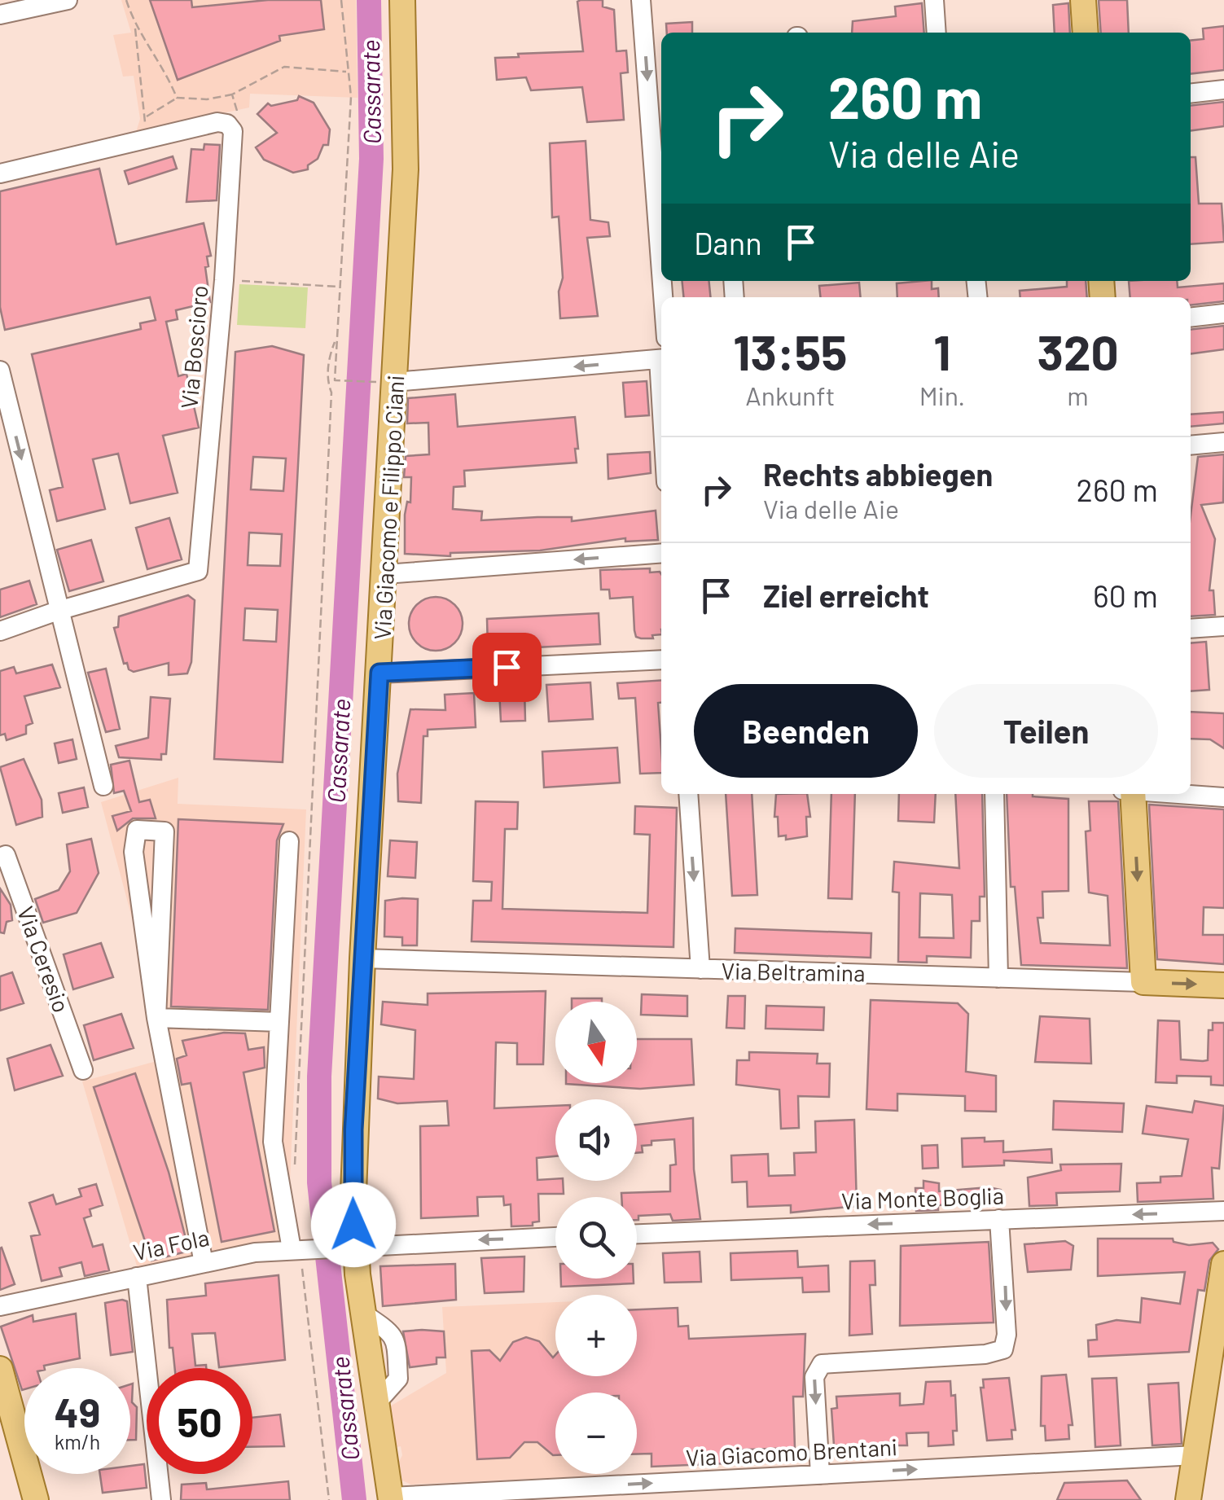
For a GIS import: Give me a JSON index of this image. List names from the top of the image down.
{
  "streets": {
    "main road": ["Via Giacomo e Filippo Ciani", "Via Beltramina"],
    "street": [
      "Via Boscioro",
      "Via Ceresio",
      "Via Monte Boglia",
      "Via Fola",
      "Via Giacomo Brentani"
    ]
  },
  "crossings": [
    ["Via Giacomo e Filippo Ciani", "Via Beltramina"],
    ["Via Giacomo e Filippo Ciani", "Via Fola"],
    ["Via Giacomo e Filippo Ciani", "Via Giacomo Brentani"]
  ],
  "one_way": ["Via Monte Boglia", "Via Giacomo Brentani"],
  "water": ["Cassarate"],
  "north": "bottom",
  "page": {
    "turn": ["260 m", "Via delle Aie"],
    "then": "Dann",
    "eta": [
      "13:55",
      "Ankunft",
      "1",
      "Min.",
      "320",
      "m"
    ],
    "list": [
      {
        "name": "Rechts abbiegen",
        "note": "Via delle Aie",
        "value": "260 m"
      },
      {
        "name": "Ziel erreicht",
        "value": "60 m"
      }
    ],
    "buttons": ["Beenden", "Teilen"],
    "map_buttons": ["+", "−"],
    "speed": "49 km/h",
    "limit": "50"
  }
}
